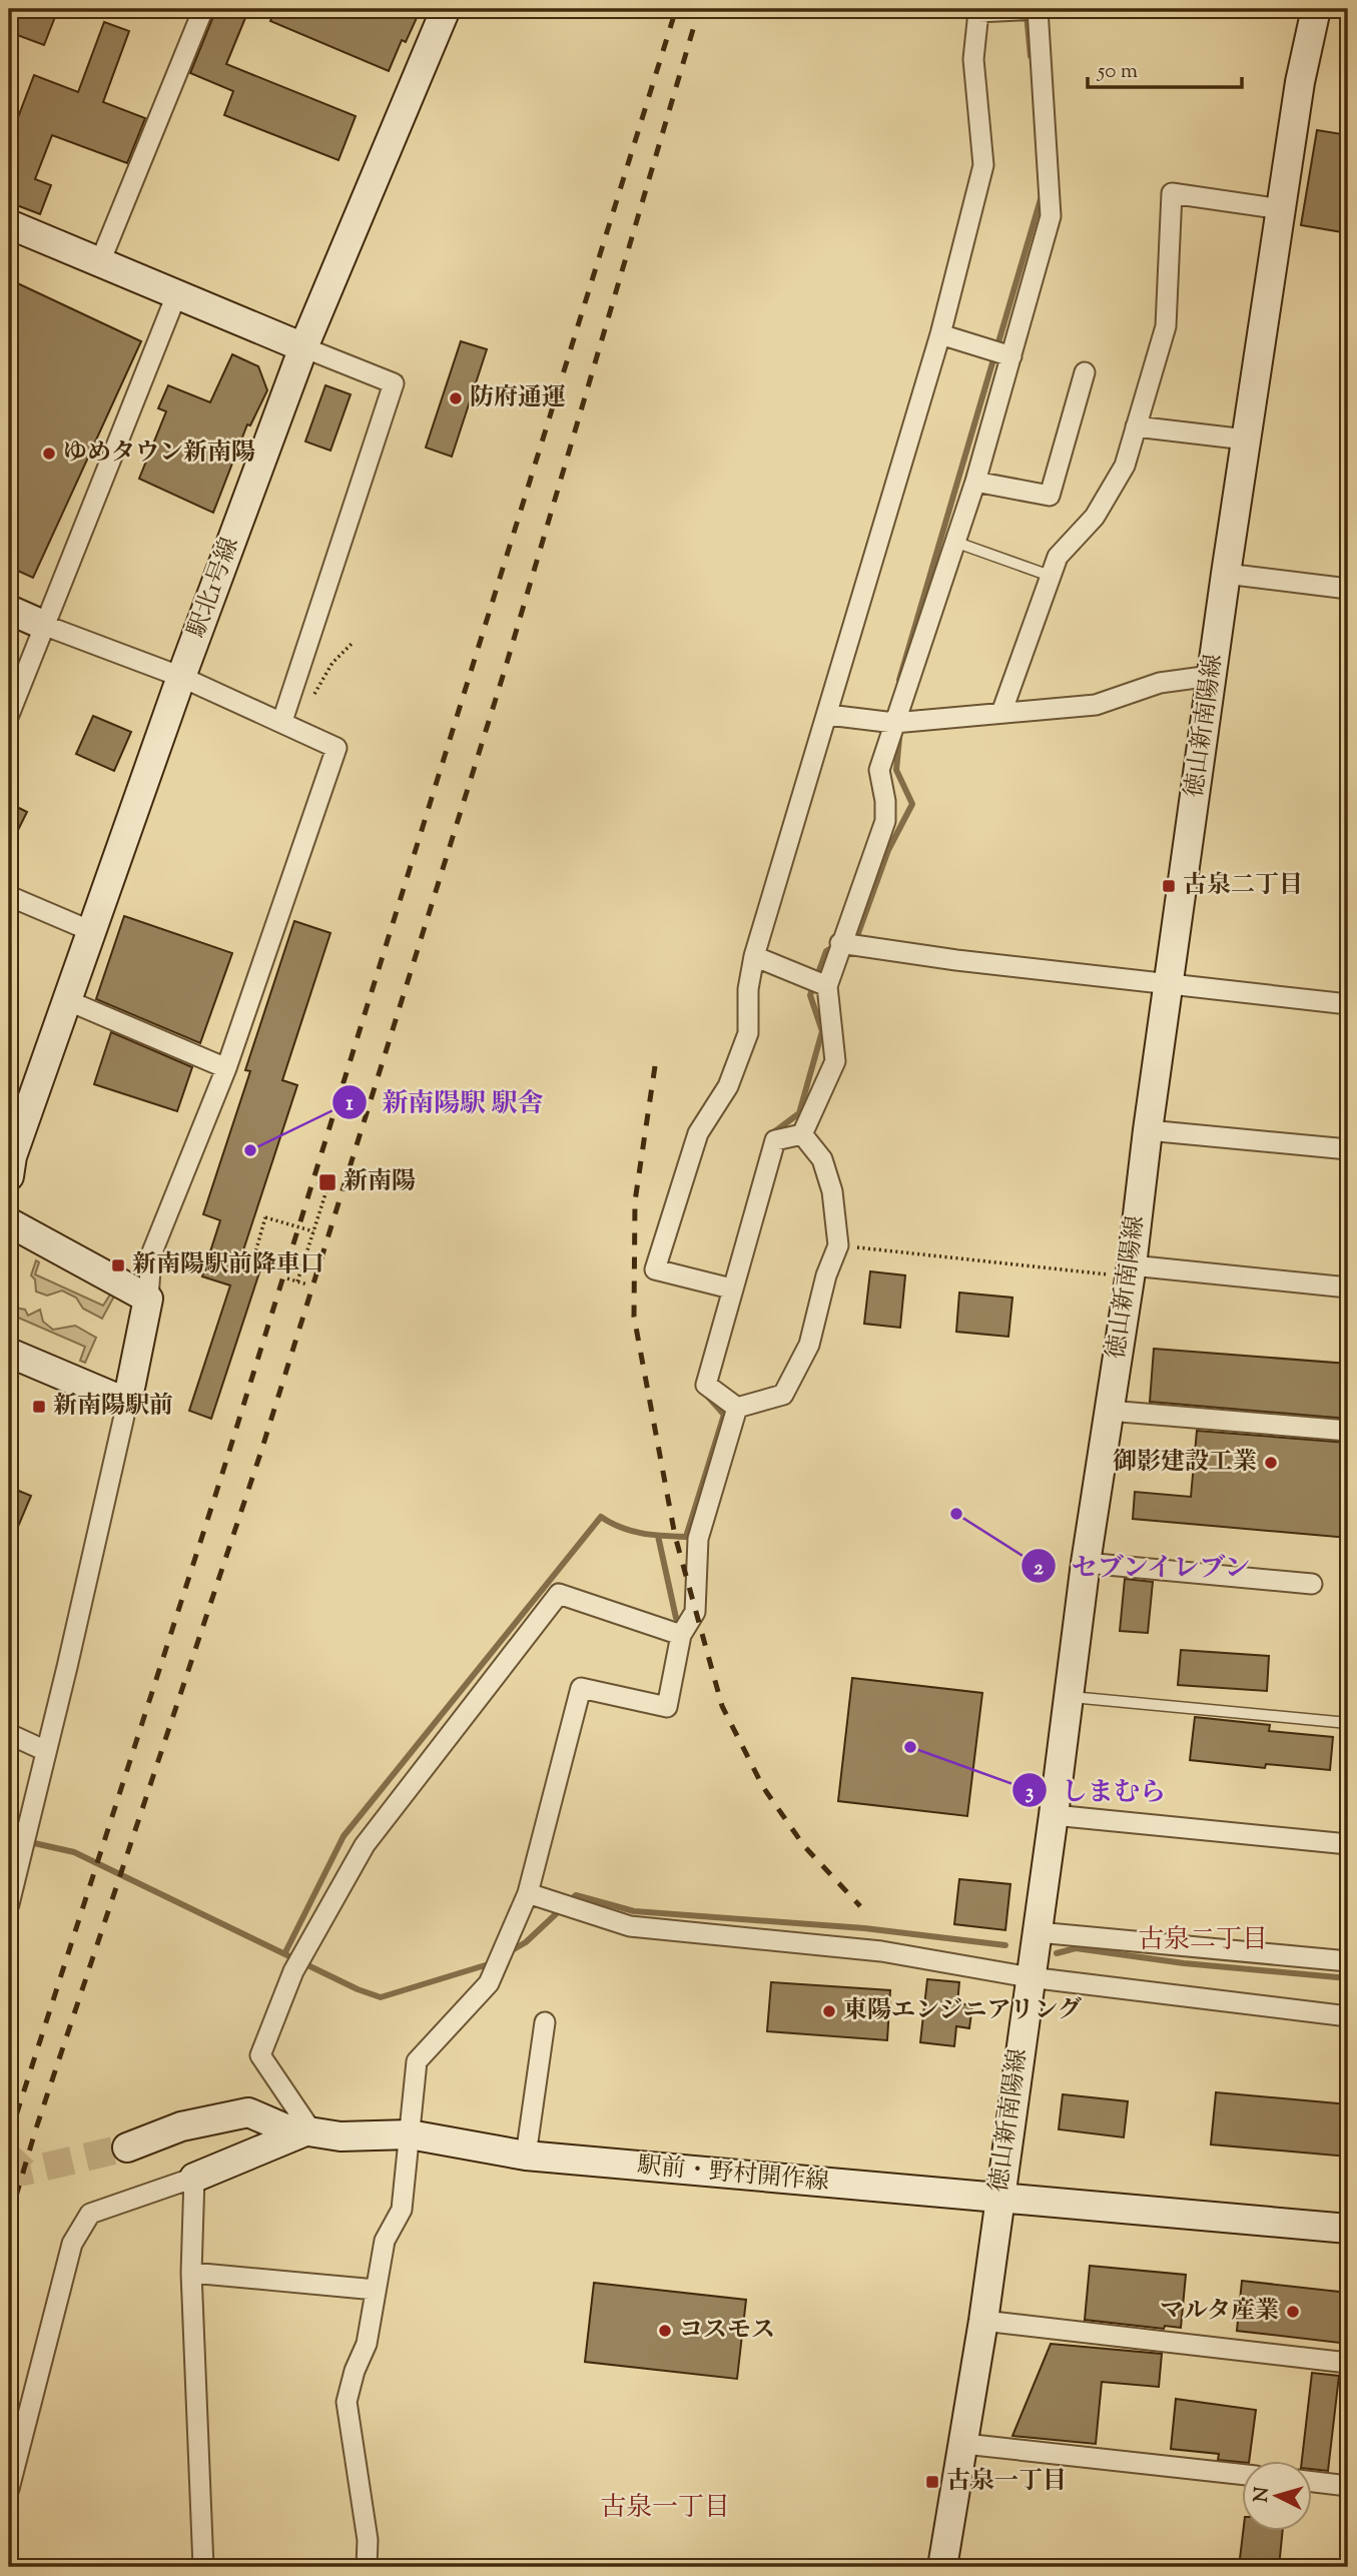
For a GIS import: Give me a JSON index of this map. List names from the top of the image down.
{
  "streets": {
    "street": ["駅北1号線", "徳山新南陽線", "駅前・野村開作線"]
  },
  "crossings": [
    ["徳山新南陽線", "駅前・野村開作線"]
  ],
  "districts": ["古泉二丁目", "古泉一丁目"],
  "places": {
    "other": [
      "防府通運",
      "ゆめタウン新南陽",
      "新南陽駅 駅舎",
      "御影建設工業",
      "セブンイレブン",
      "しまむら",
      "東陽エンジニアリング",
      "マルタ産業",
      "コスモス"
    ],
    "transit": [
      "古泉二丁目",
      "新南陽",
      "新南陽駅前降車口",
      "新南陽駅前",
      "古泉一丁目"
    ]
  },
  "scale_bar": "50 m",
  "north": "left"
}
